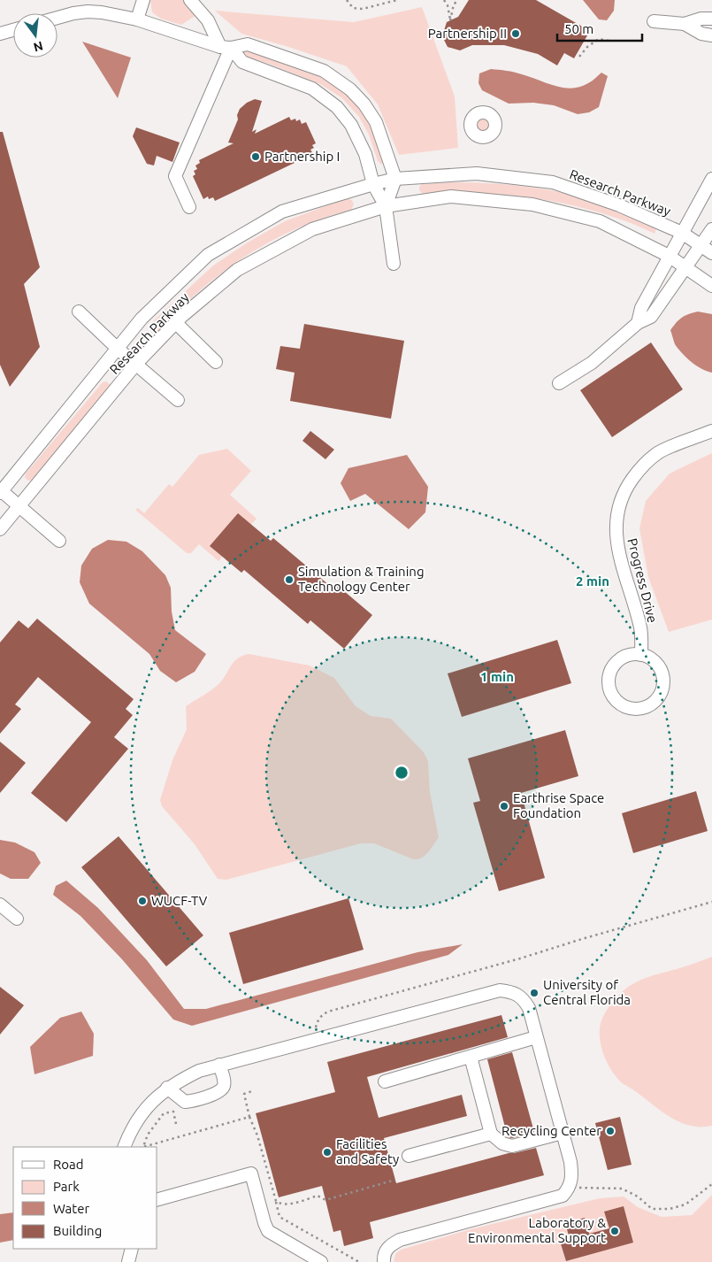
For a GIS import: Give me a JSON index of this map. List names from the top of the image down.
{
  "streets": {
    "street": ["Research Parkway", "Progress Drive"]
  },
  "places": [
    "Partnership II",
    "Partnership I",
    "Simulation & Training Technology Center",
    "Earthrise Space Foundation",
    "WUCF-TV",
    "University of Central Florida",
    "Recycling Center",
    "Facilities and Safety",
    "Laboratory & Environmental Support"
  ],
  "legend": [
    "Road",
    "Park",
    "Water",
    "Building"
  ],
  "scale_bar": "50 m",
  "north": "bottom",
  "rings": ["2 min", "1 min"]
}
